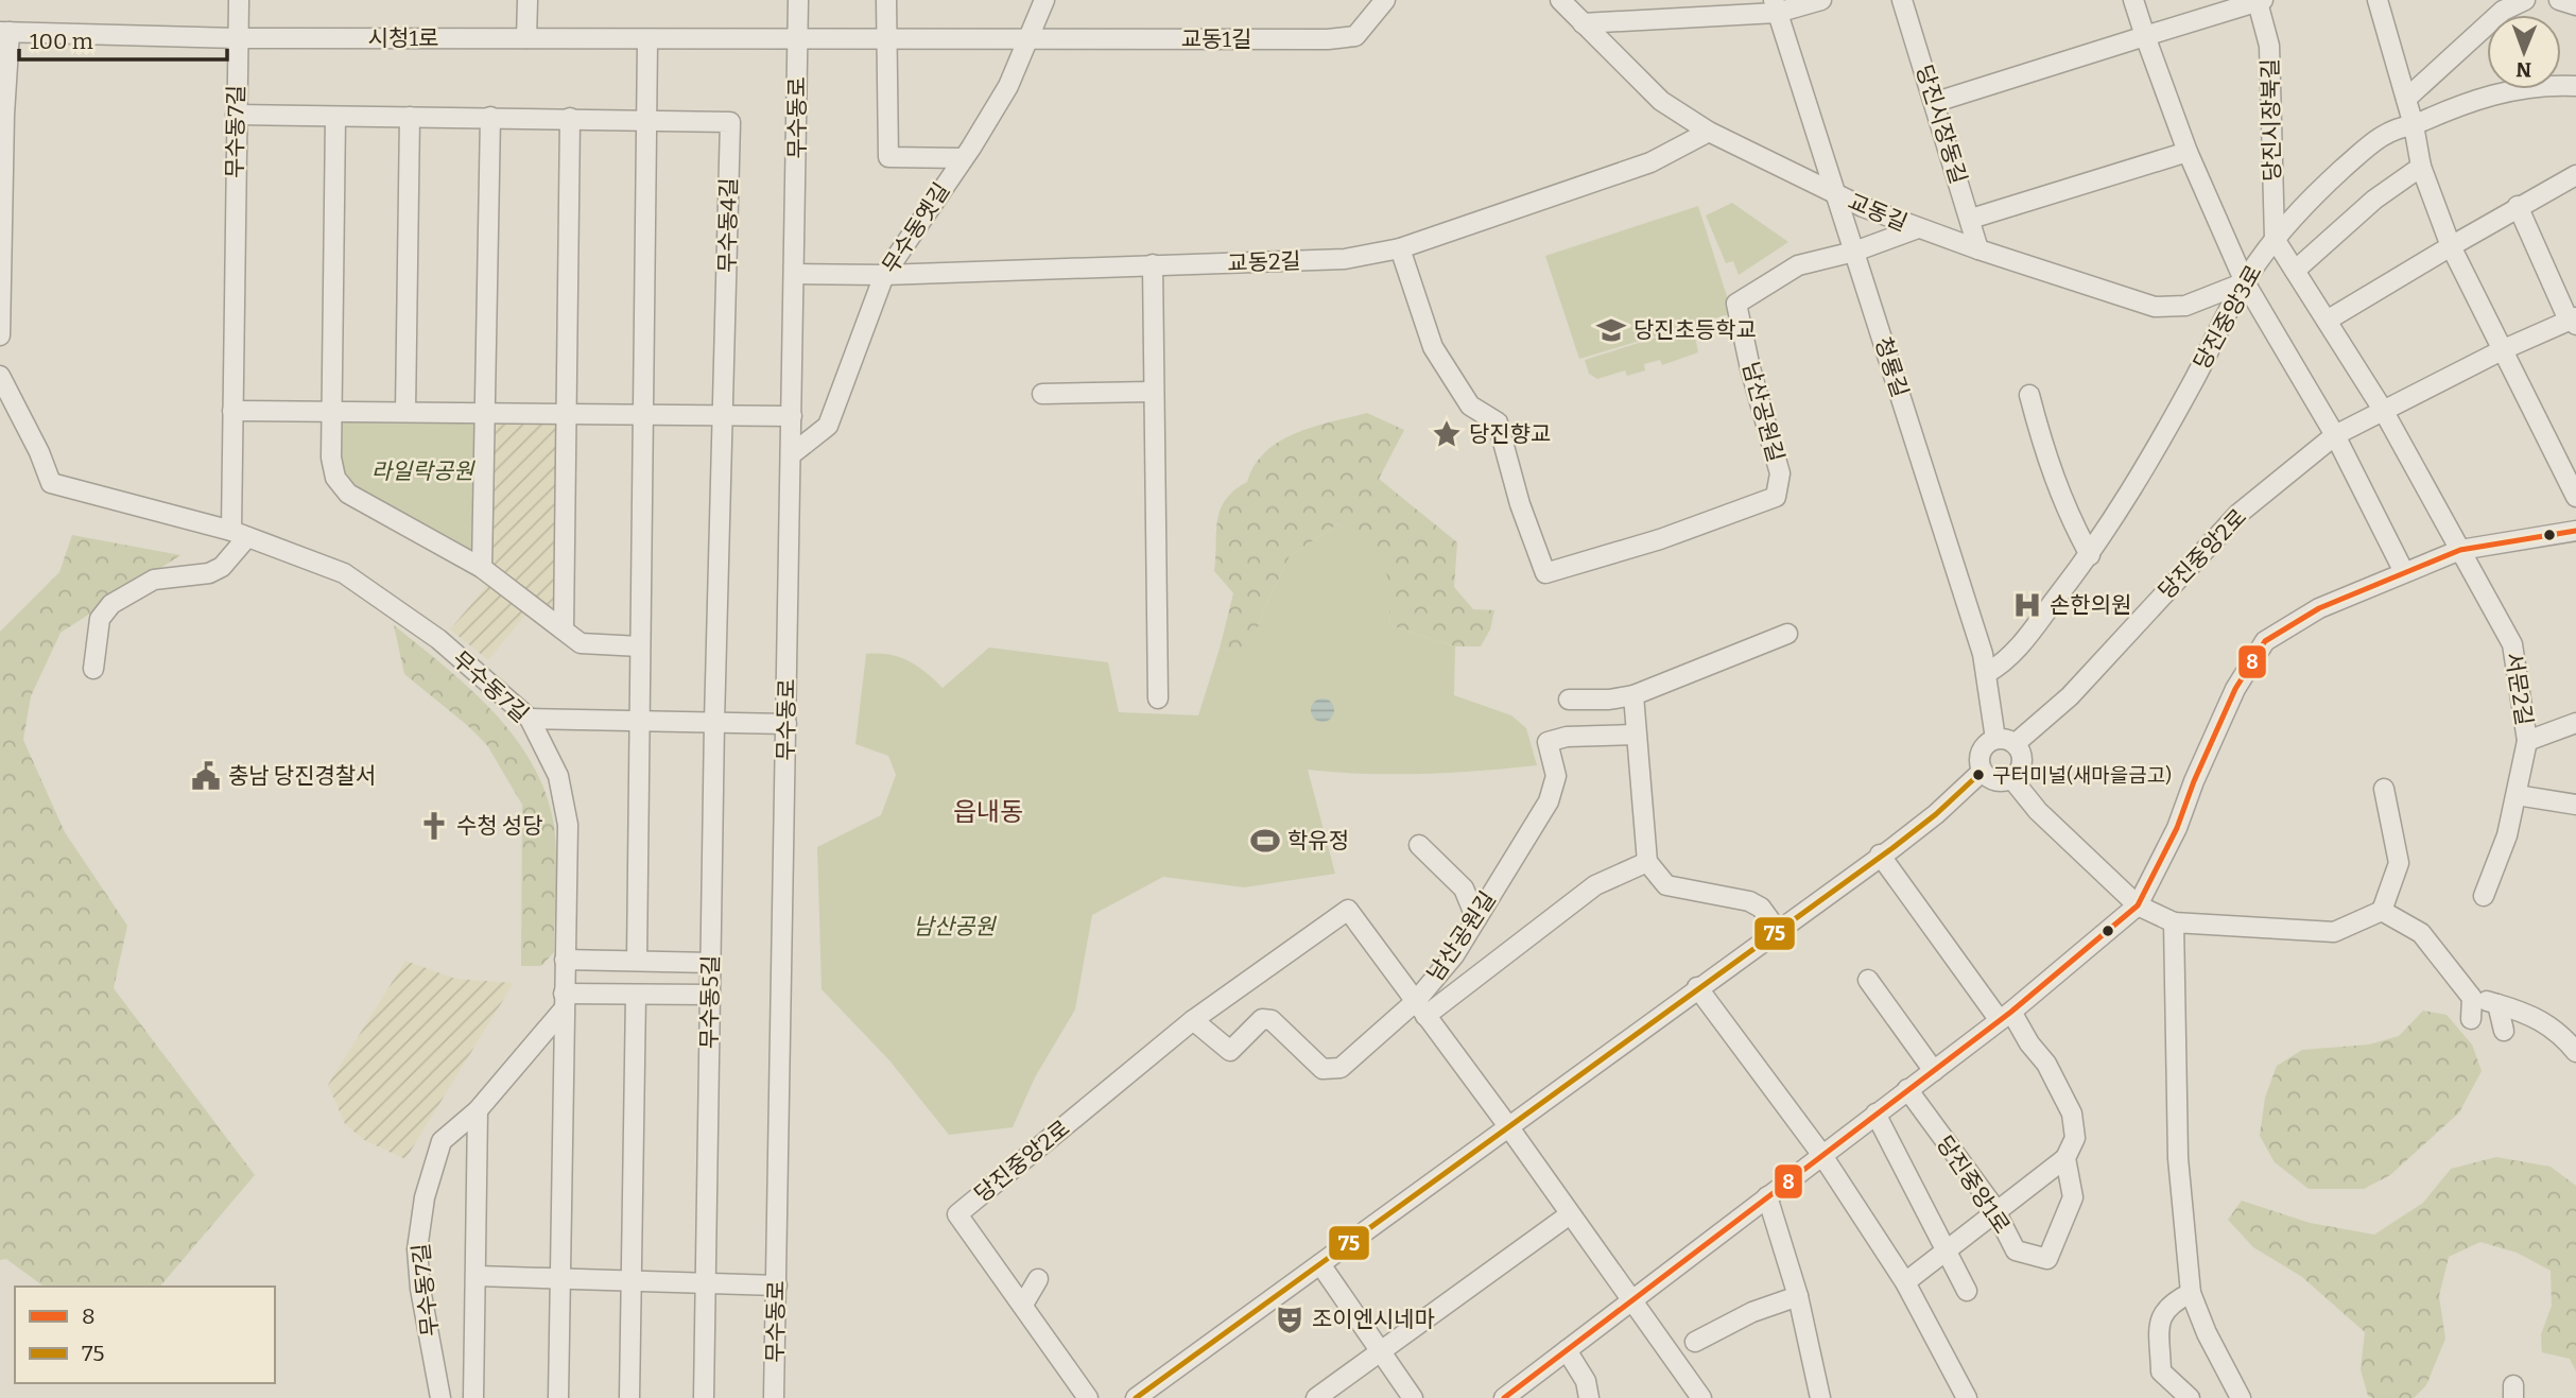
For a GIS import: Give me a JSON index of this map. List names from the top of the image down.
{
  "streets": {
    "street": [
      "시청1로",
      "교동1길",
      "무수동로",
      "당진시장북길",
      "당진시장동길",
      "무수동7길",
      "교동길",
      "무수동4길",
      "무수동옛길",
      "교동2길",
      "당진중앙3로",
      "청룡길",
      "남산공원길",
      "당진중앙2로",
      "서문2길",
      "무수동5길",
      "당진중앙1로"
    ]
  },
  "crossings": [
    ["시청1로", "무수동로"],
    ["시청1로", "무수동7길"],
    ["교동1길", "무수동옛길"],
    ["무수동로", "무수동옛길"],
    ["무수동로", "교동2길"],
    ["당진시장북길", "당진시장동길"],
    ["당진시장북길", "당진중앙3로"],
    ["당진시장동길", "교동길"],
    ["무수동7길", "무수동4길"],
    ["교동길", "교동2길"],
    ["교동길", "당진중앙3로"],
    ["교동길", "청룡길"],
    ["무수동4길", "무수동5길"],
    ["무수동옛길", "교동2길"],
    ["교동2길", "남산공원길"],
    ["당진중앙3로", "청룡길"],
    ["청룡길", "남산공원길"],
    ["청룡길", "당진중앙2로"],
    ["남산공원길", "당진중앙2로"]
  ],
  "districts": ["읍내동"],
  "parks": ["라일락공원", "남산공원"],
  "places": {
    "school or university": ["당진초등학교"],
    "place": ["당진향교"],
    "hospital": ["손한의원"],
    "other": ["구터미널(새마을금고)"],
    "public building": ["충남 당진경찰서"],
    "church": ["수청 성당"],
    "sports": ["학유정"],
    "theatre": ["조이엔시네마"]
  },
  "lines": ["transit line 8", "transit line 75"],
  "legend": ["8", "75"],
  "scale_bar": "100 m",
  "north": "bottom"
}
